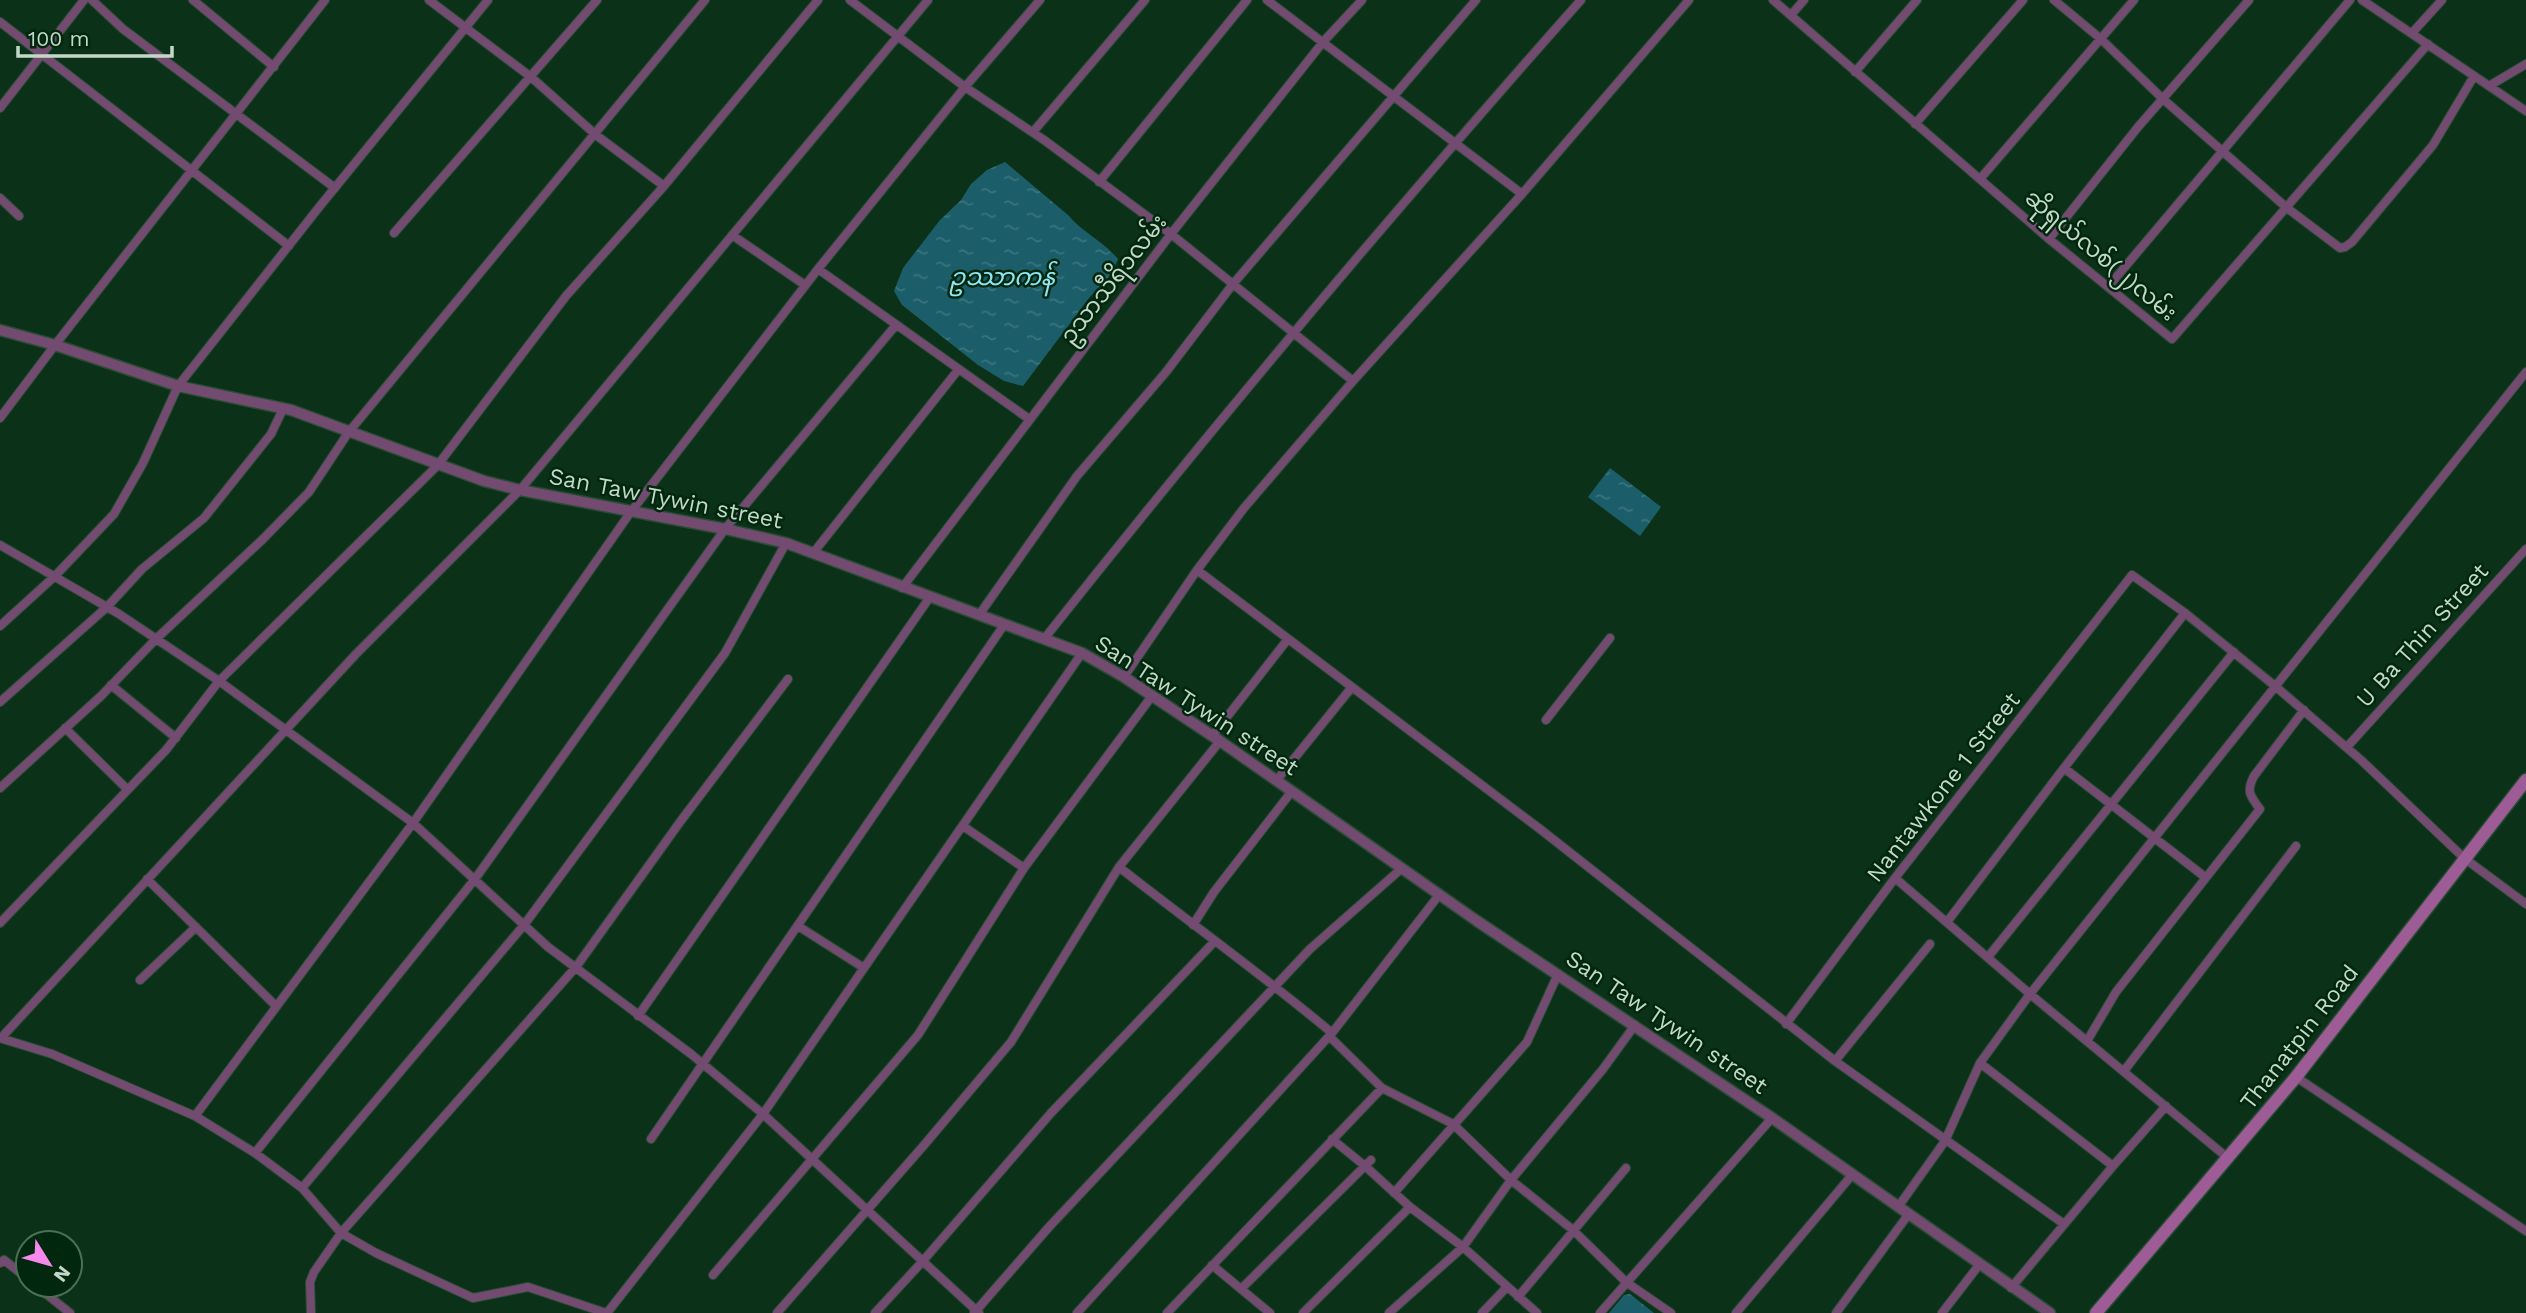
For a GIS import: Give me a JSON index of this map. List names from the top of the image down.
{
  "streets": {
    "main road": ["Thanatpin Road"],
    "street": [
      "ဆိုရှယ်လစ်(၂)လမ်း",
      "ဥသာသီရိ၁လမ်း",
      "San Taw Tywin street",
      "U Ba Thin Street",
      "Nantawkone 1 Street"
    ]
  },
  "crossings": [
    ["ဥသာသီရိ၁လမ်း", "San Taw Tywin street"]
  ],
  "water": ["ဥဿာကန်"],
  "scale_bar": "100 m",
  "north": "bottom right"
}
